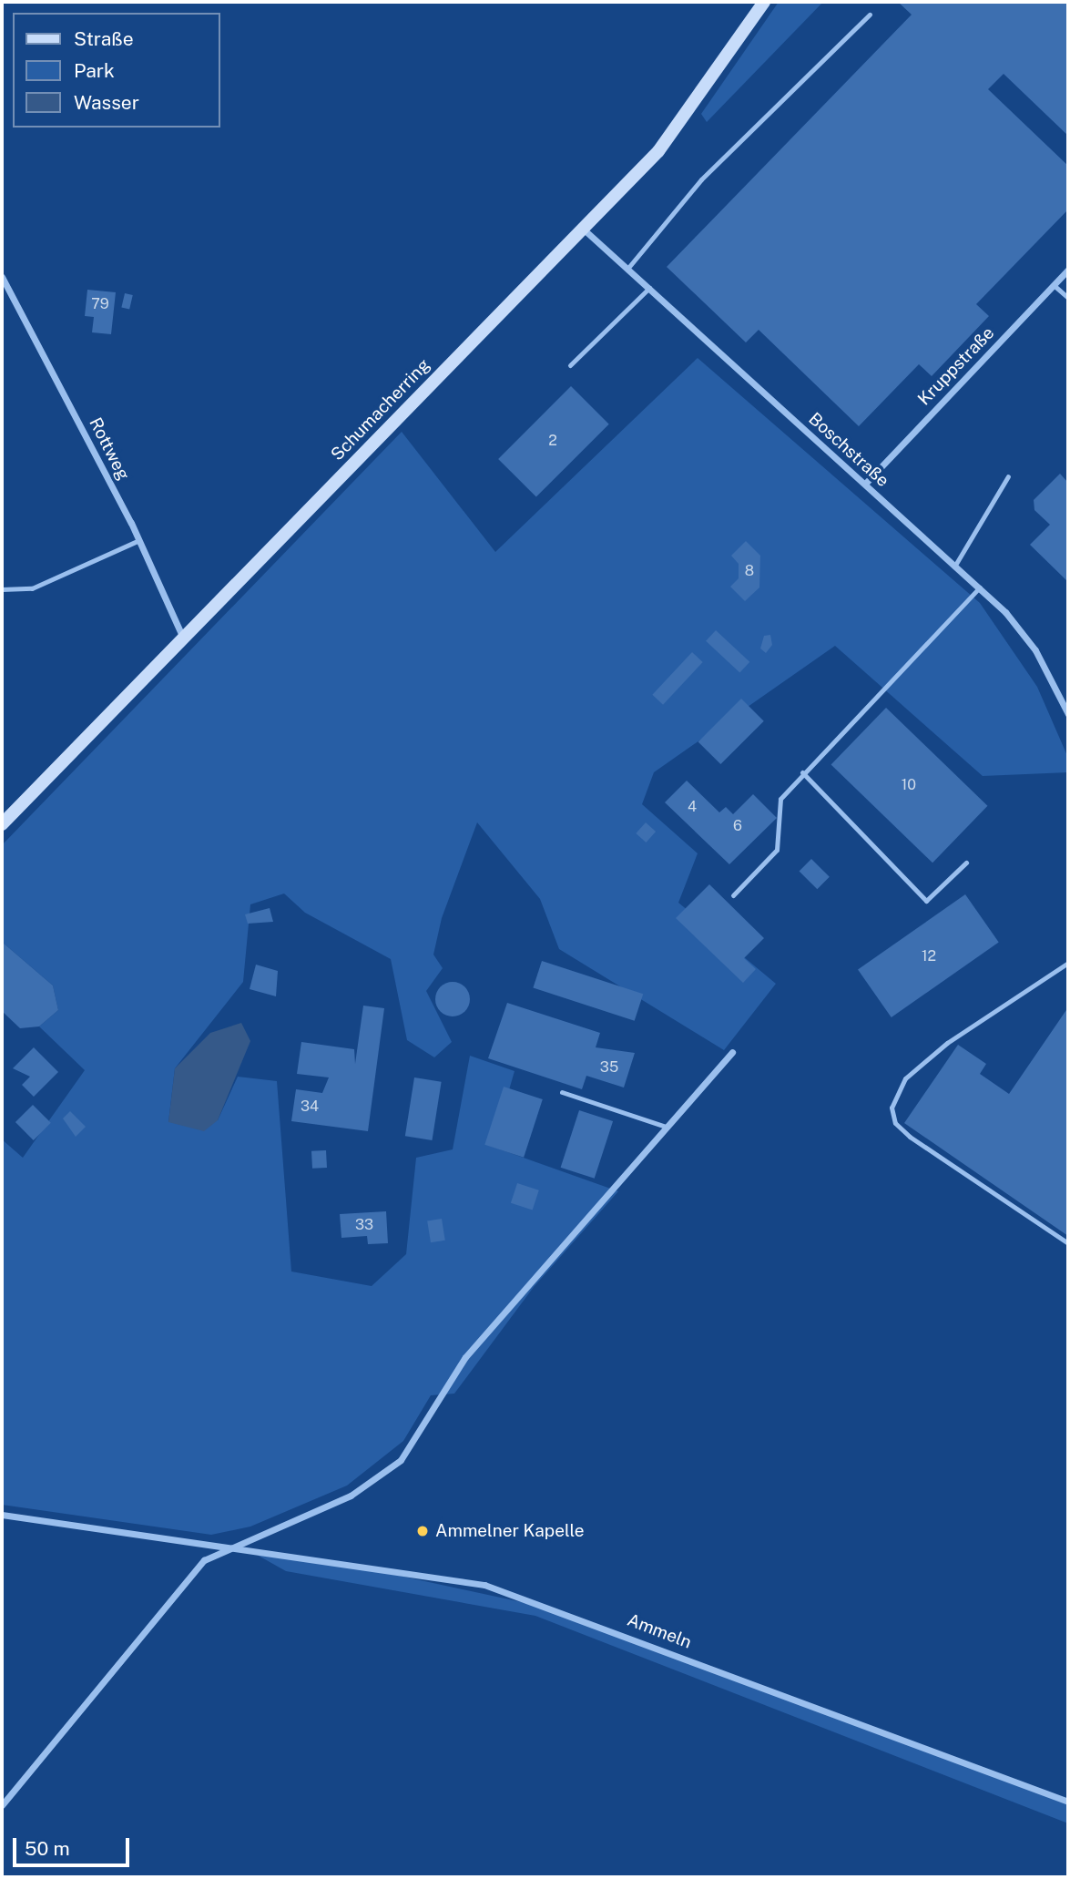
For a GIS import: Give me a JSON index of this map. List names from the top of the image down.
{
  "streets": {
    "main road": ["Schumacherring"],
    "street": [
      "Kruppstraße",
      "Rottweg",
      "Boschstraße",
      "Ammeln"
    ]
  },
  "crossings": [
    ["Kruppstraße", "Boschstraße"],
    ["Schumacherring", "Rottweg"],
    ["Schumacherring", "Boschstraße"]
  ],
  "places": ["Ammelner Kapelle"],
  "house_numbers": [
    "79",
    "2",
    "8",
    "10",
    "4",
    "6",
    "12",
    "35",
    "34",
    "33"
  ],
  "legend": ["Straße", "Park", "Wasser"],
  "scale_bar": "50 m"
}
